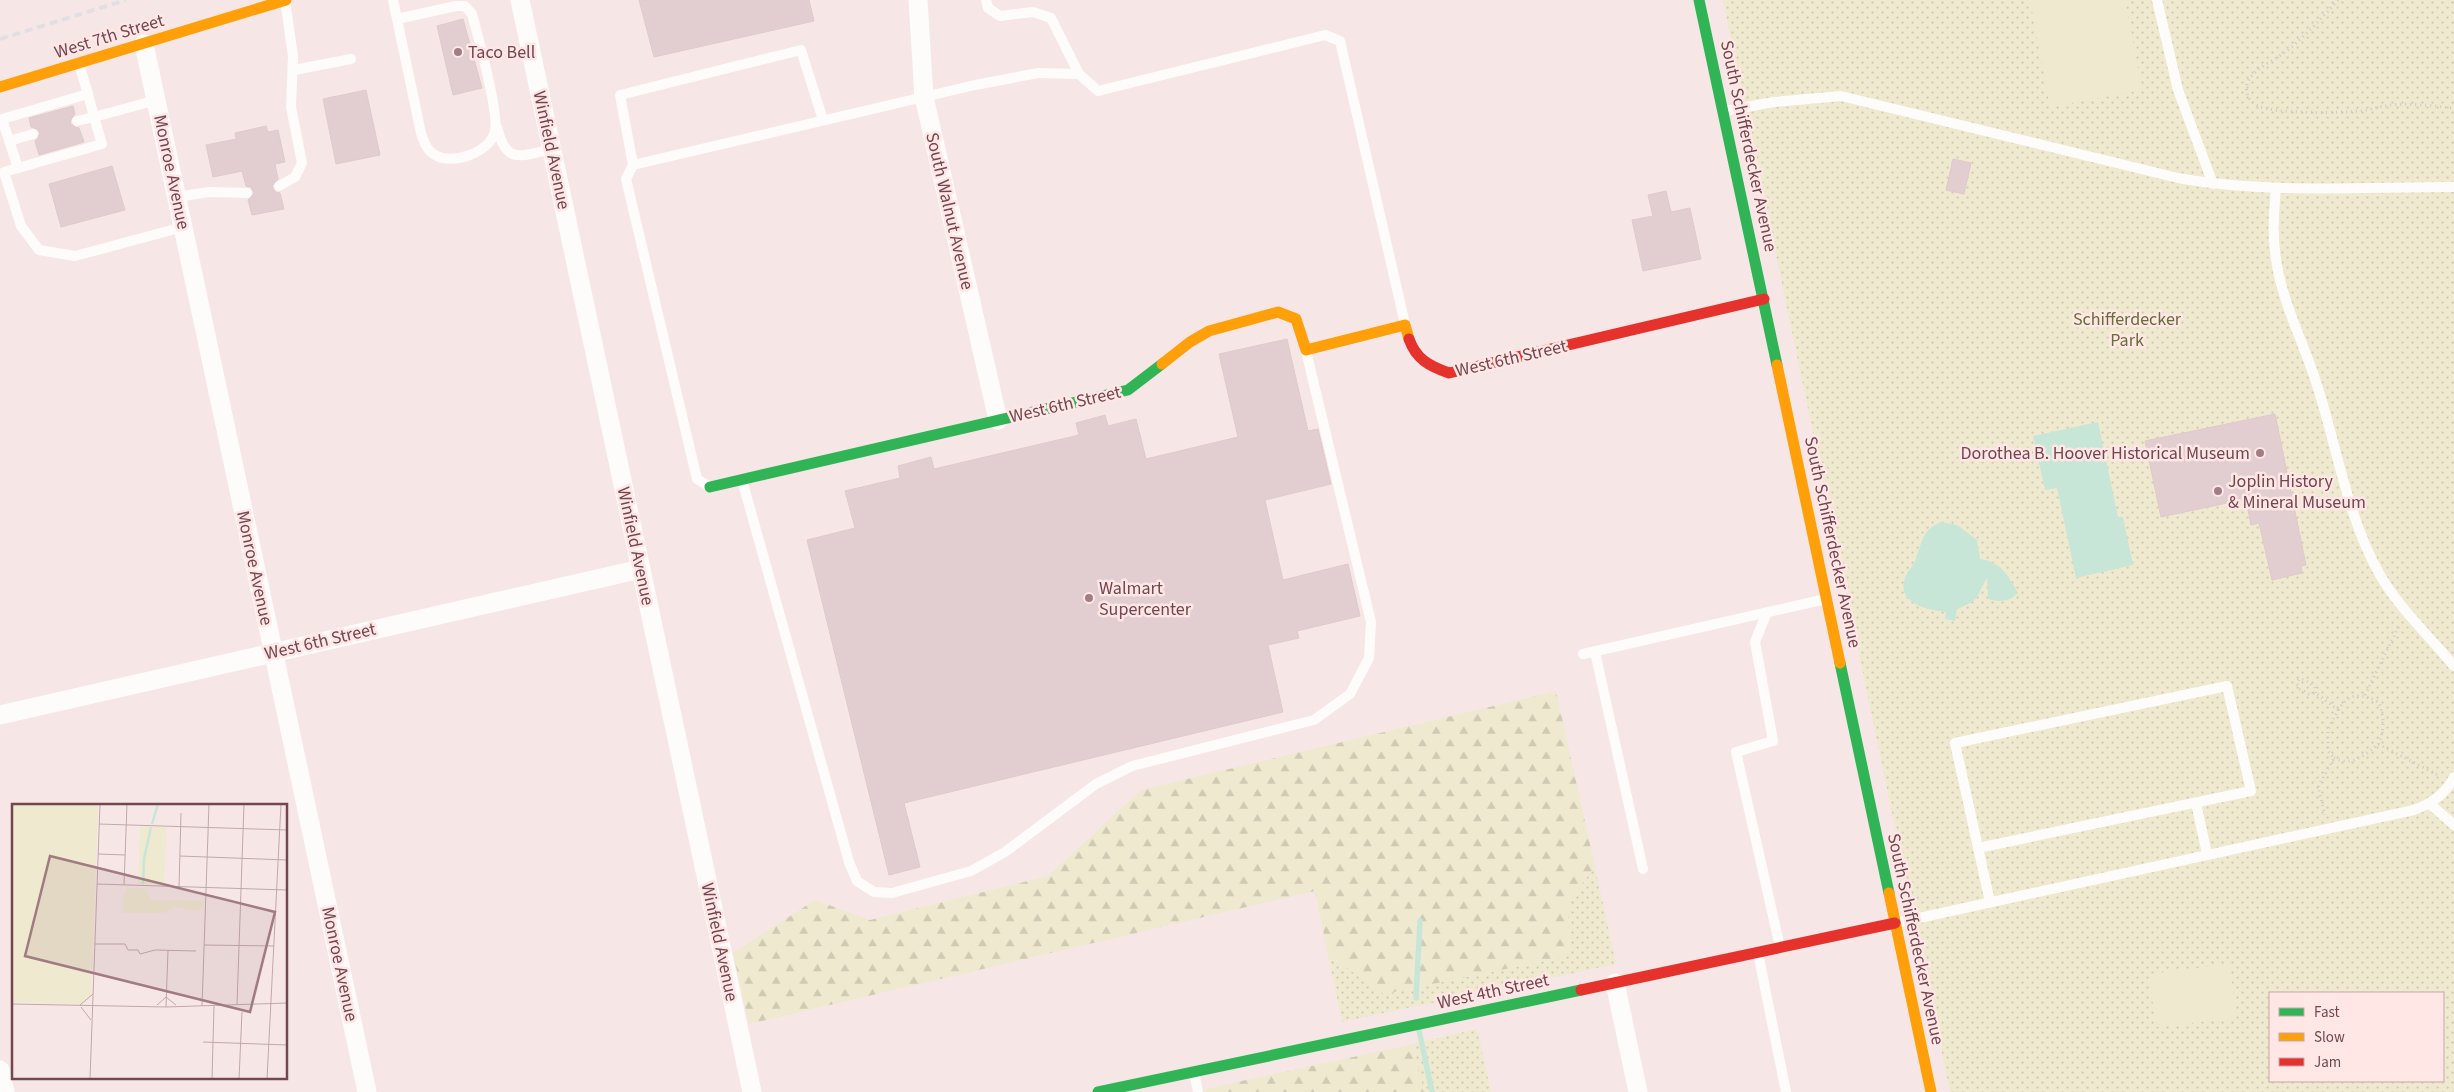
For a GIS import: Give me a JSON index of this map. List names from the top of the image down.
{
  "streets": {
    "street": [
      "West 7th Street",
      "South Schifferdecker Avenue",
      "Winfield Avenue",
      "Monroe Avenue",
      "South Walnut Avenue",
      "West 6th Street",
      "West 4th Street"
    ]
  },
  "crossings": [
    ["West 7th Street", "Monroe Avenue"],
    ["South Schifferdecker Avenue", "West 6th Street"],
    ["South Schifferdecker Avenue", "West 4th Street"],
    ["Winfield Avenue", "West 6th Street"],
    ["Monroe Avenue", "West 6th Street"],
    ["South Walnut Avenue", "West 6th Street"]
  ],
  "parks": ["Schifferdecker Park"],
  "places": [
    "Taco Bell",
    "Dorothea B. Hoover Historical Museum",
    "Joplin History & Mineral Museum",
    "Walmart Supercenter"
  ],
  "legend": ["Fast", "Slow", "Jam"]
}
